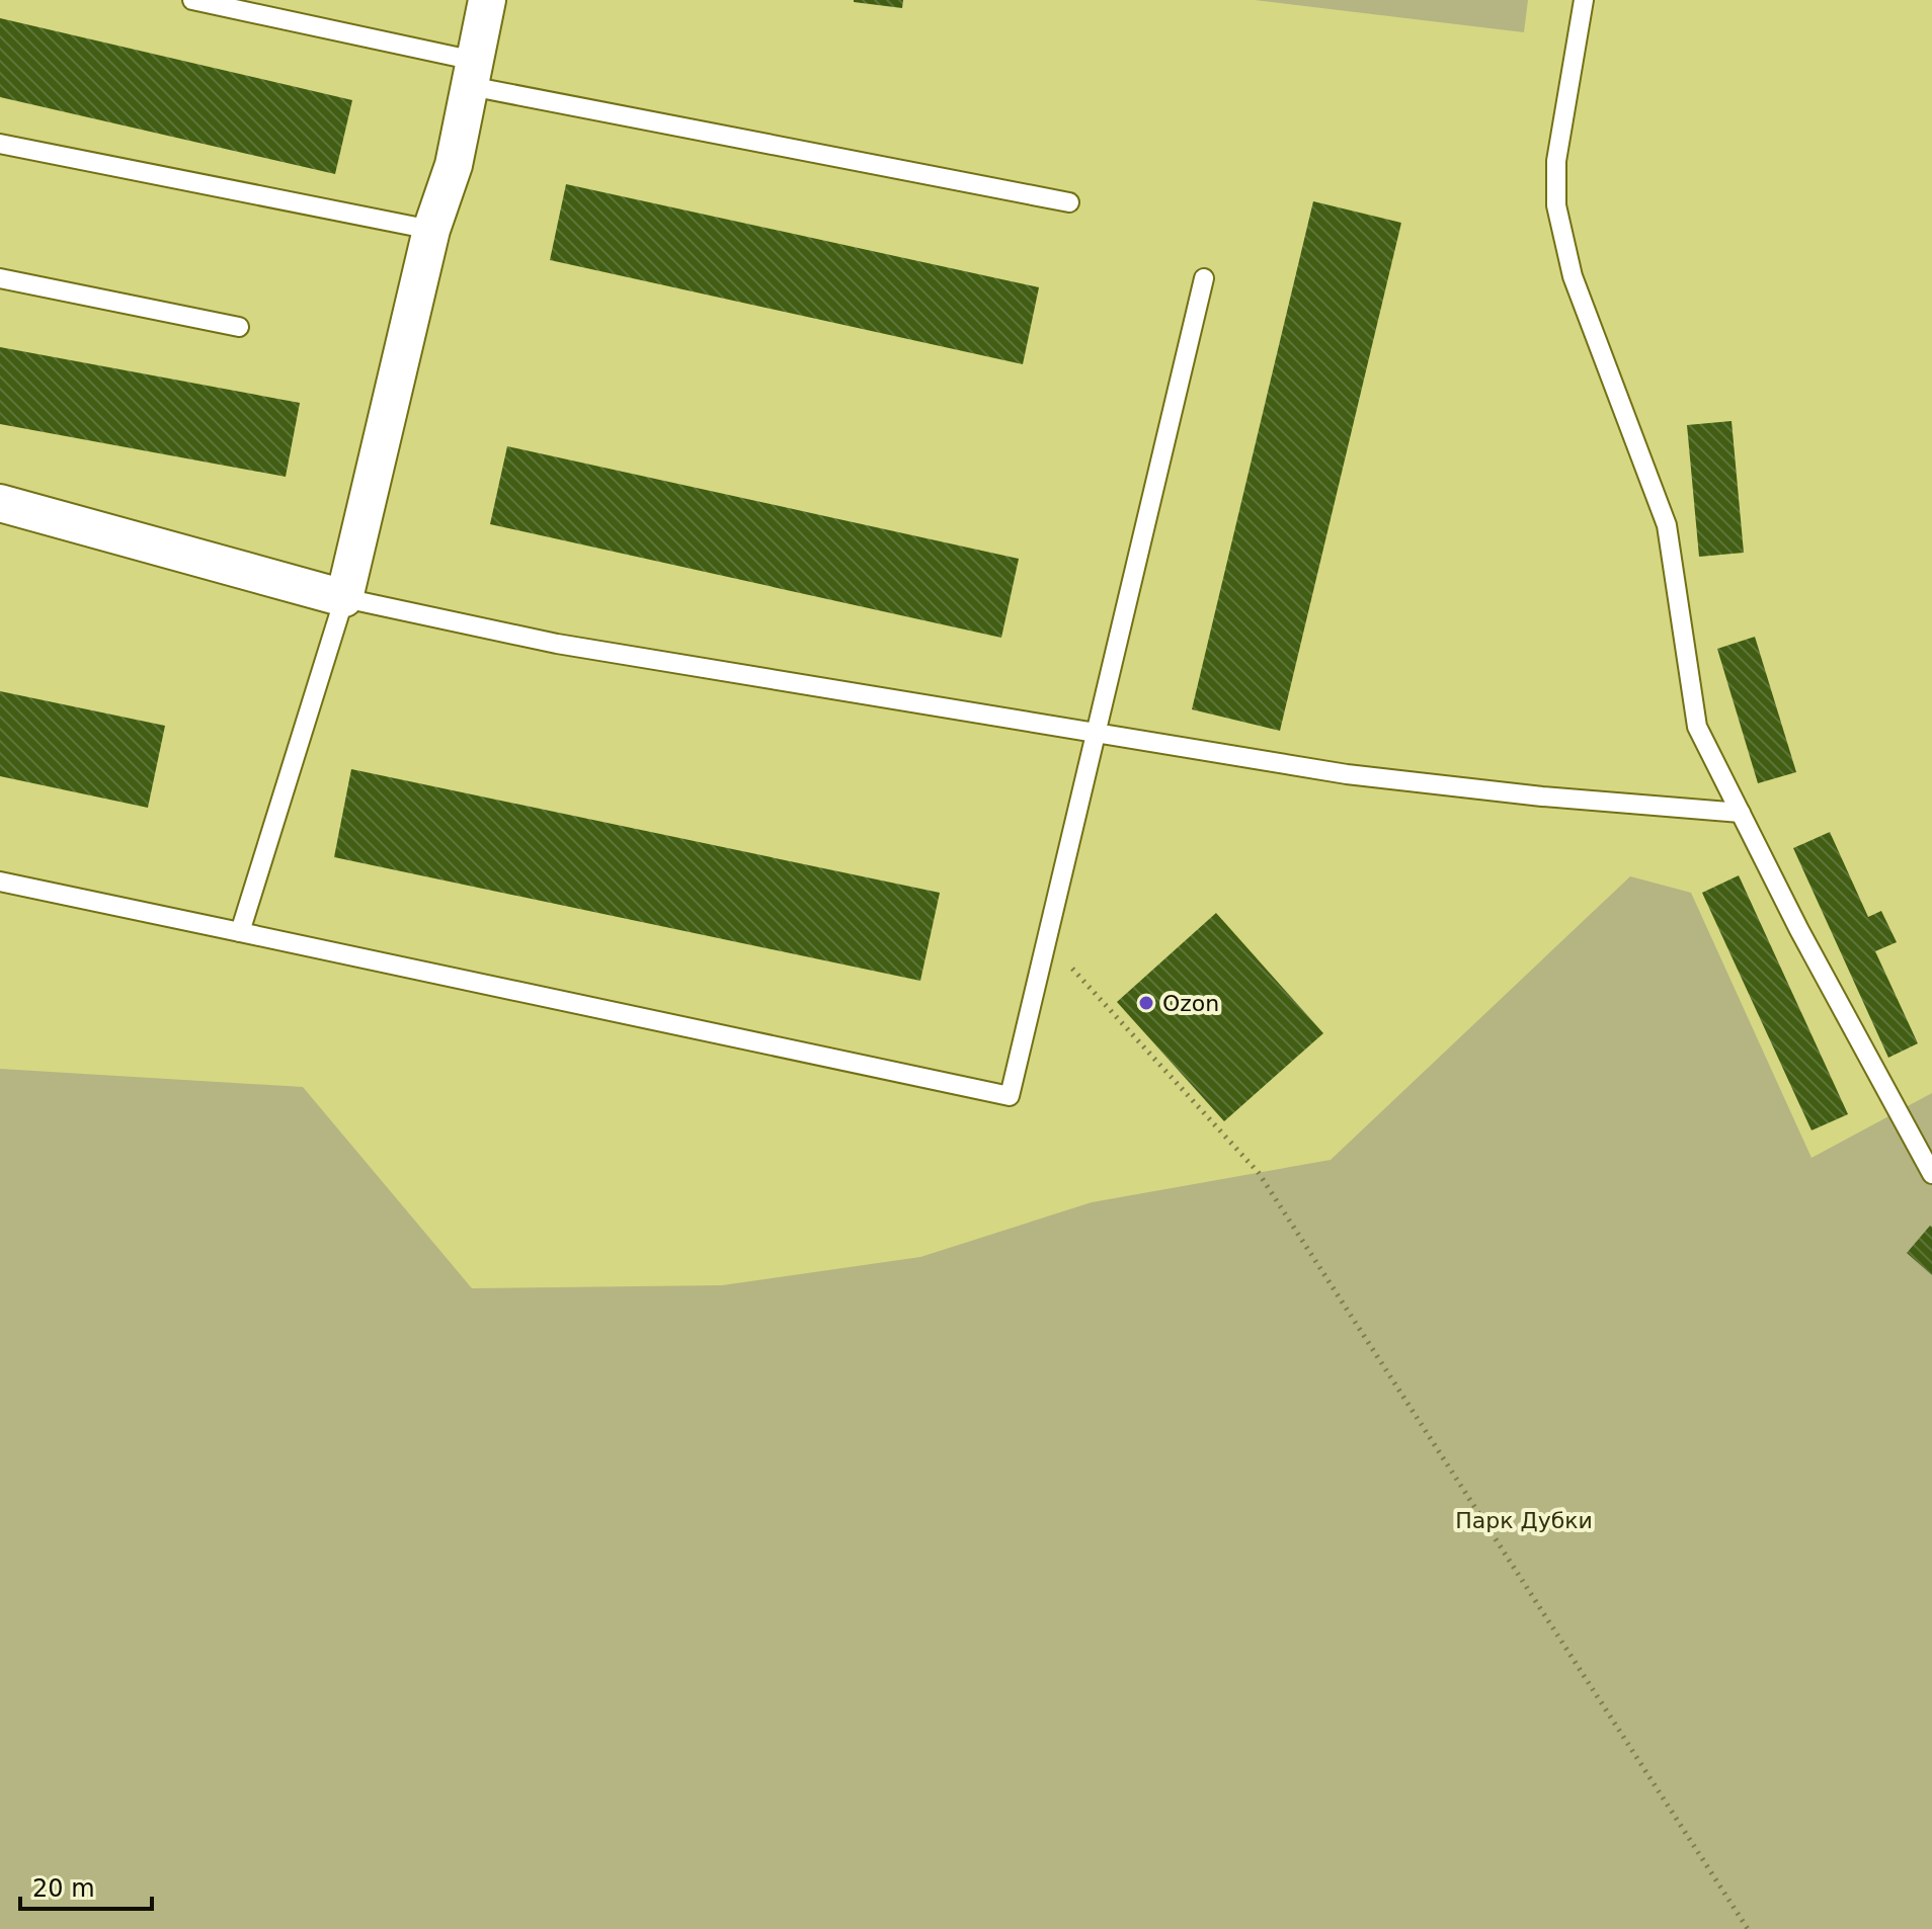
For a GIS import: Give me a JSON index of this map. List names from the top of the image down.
{
  "parks": ["Парк Дубки"],
  "places": ["Ozon"],
  "scale_bar": "20 m"
}
